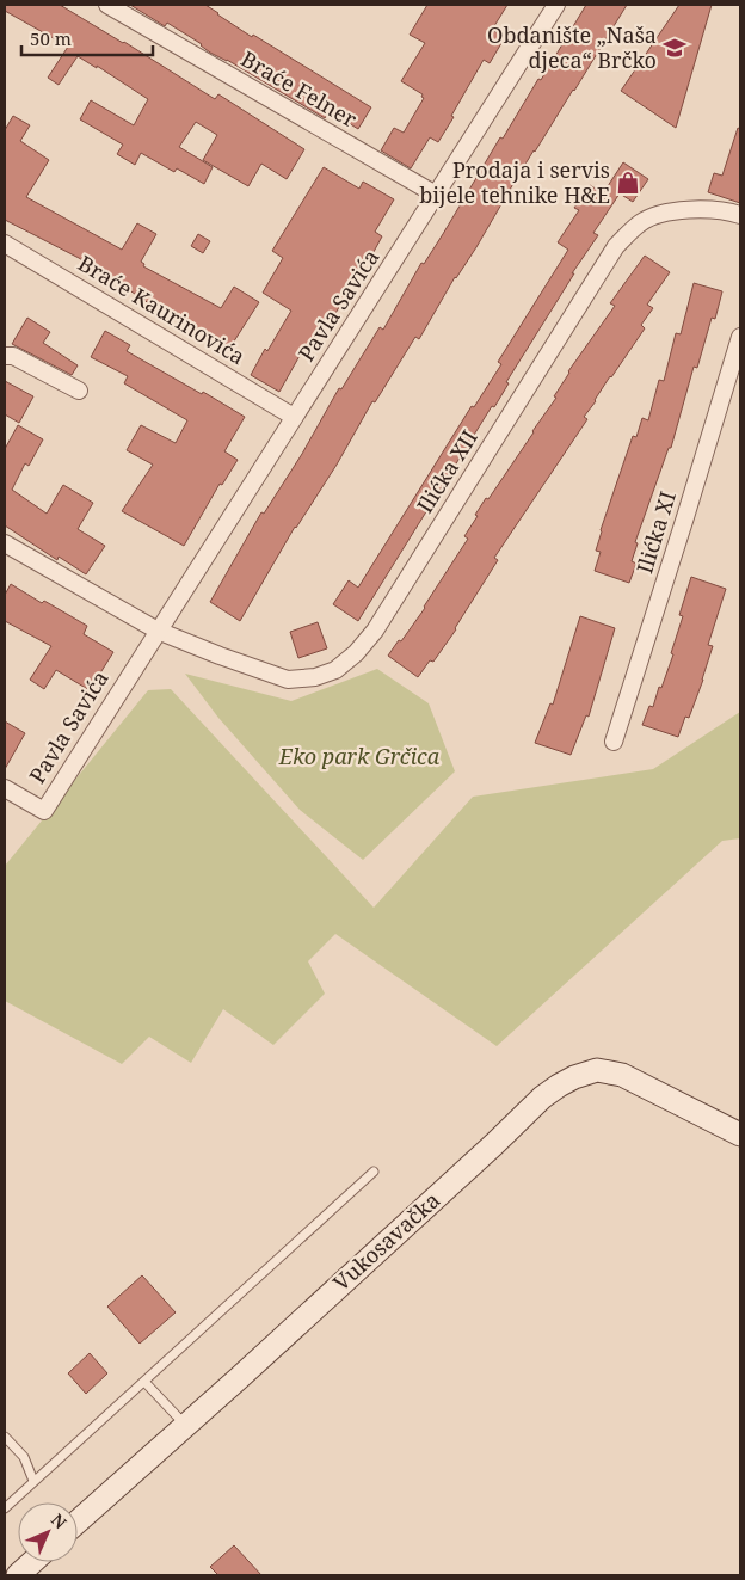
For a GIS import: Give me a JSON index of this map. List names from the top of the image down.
{
  "streets": {
    "street": [
      "Braće Felner",
      "Pavla Savića",
      "Braće Kaurinovića",
      "Ilićka XII",
      "Ilićka XI",
      "Vukosavačka"
    ]
  },
  "crossings": [
    ["Braće Felner", "Pavla Savića"],
    ["Pavla Savića", "Braće Kaurinovića"],
    ["Pavla Savića", "Ilićka XII"]
  ],
  "parks": ["Eko park Grčica"],
  "places": {
    "school or university": ["Obdanište „Naša djeca“ Brčko"],
    "shop": ["Prodaja i servis bijele tehnike H&E"]
  },
  "scale_bar": "50 m",
  "north": "top right"
}
